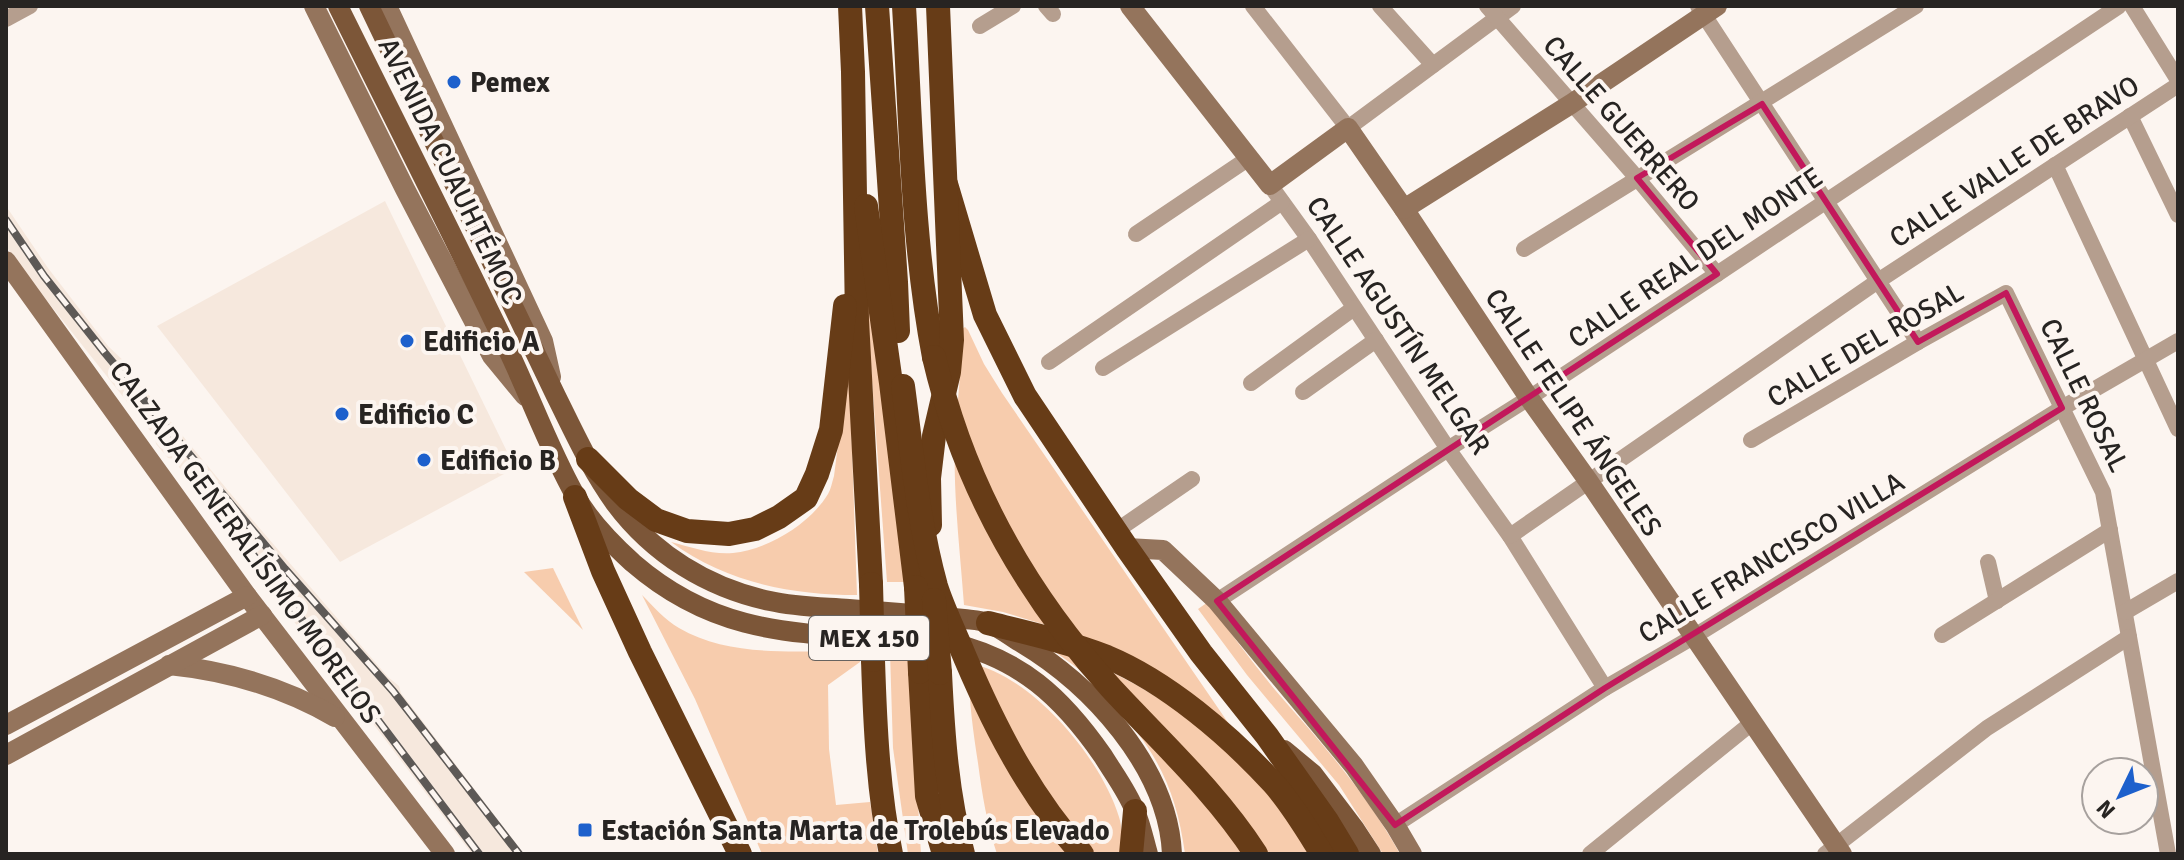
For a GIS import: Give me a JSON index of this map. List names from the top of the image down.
{
  "streets": {
    "main road": ["AVENIDA CUAUHTÉMOC", "MEX 150"],
    "street": [
      "CALLE GUERRERO",
      "CALLE VALLE DE BRAVO",
      "CALLE REAL DEL MONTE",
      "CALLE AGUSTÍN MELGAR",
      "CALLE DEL ROSAL",
      "CALLE ROSAL",
      "CALLE FELIPE ÁNGELES",
      "CALZADA GENERALÍSIMO MORELOS",
      "CALLE FRANCISCO VILLA"
    ]
  },
  "crossings": [
    ["CALLE GUERRERO", "CALLE REAL DEL MONTE"],
    ["CALLE VALLE DE BRAVO", "CALLE AGUSTÍN MELGAR"],
    ["CALLE VALLE DE BRAVO", "CALLE FELIPE ÁNGELES"],
    ["CALLE REAL DEL MONTE", "CALLE AGUSTÍN MELGAR"],
    ["CALLE REAL DEL MONTE", "CALLE FELIPE ÁNGELES"],
    ["CALLE AGUSTÍN MELGAR", "CALLE FRANCISCO VILLA"],
    ["CALLE DEL ROSAL", "CALLE ROSAL"],
    ["CALLE ROSAL", "CALLE FRANCISCO VILLA"],
    ["CALLE FELIPE ÁNGELES", "CALLE FRANCISCO VILLA"]
  ],
  "places": {
    "other": [
      "Pemex",
      "Edificio A",
      "Edificio C",
      "Edificio B"
    ],
    "transit": ["Estación Santa Marta de Trolebús Elevado"]
  },
  "north": "bottom left"
}
